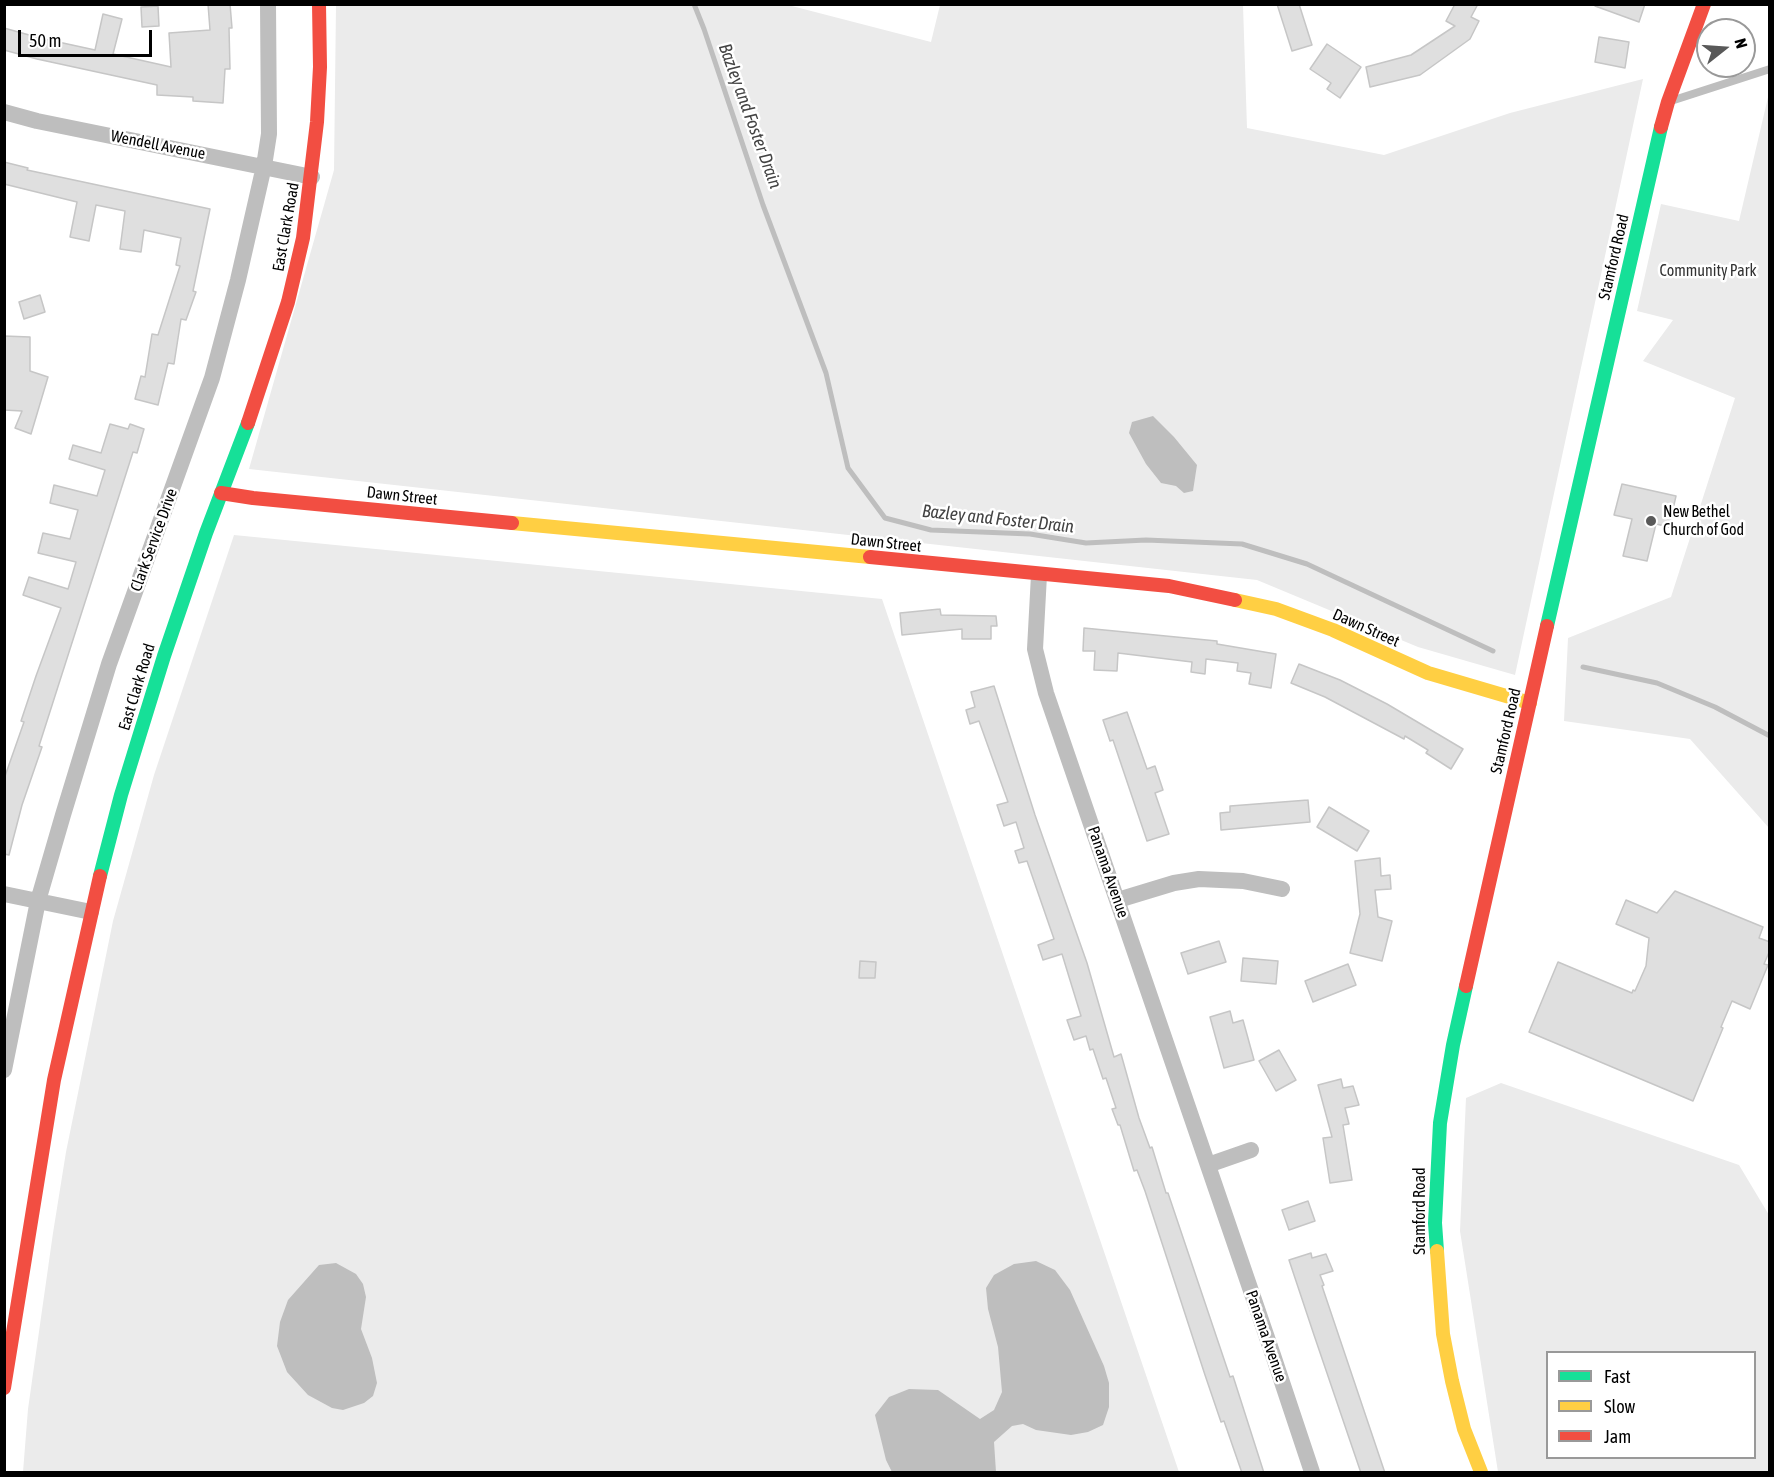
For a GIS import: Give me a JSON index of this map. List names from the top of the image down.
{
  "streets": {
    "street": [
      "Wendell Avenue",
      "East Clark Road",
      "Stamford Road",
      "Dawn Street",
      "Clark Service Drive",
      "Panama Avenue"
    ]
  },
  "crossings": [
    ["Wendell Avenue", "East Clark Road"],
    ["Wendell Avenue", "Clark Service Drive"],
    ["East Clark Road", "Dawn Street"],
    ["Stamford Road", "Dawn Street"],
    ["Dawn Street", "Panama Avenue"]
  ],
  "water": ["Bazley and Foster Drain"],
  "parks": ["Community Park"],
  "places": ["New Bethel Church of God"],
  "legend": ["Fast", "Slow", "Jam"],
  "scale_bar": "50 m",
  "north": "right"
}
